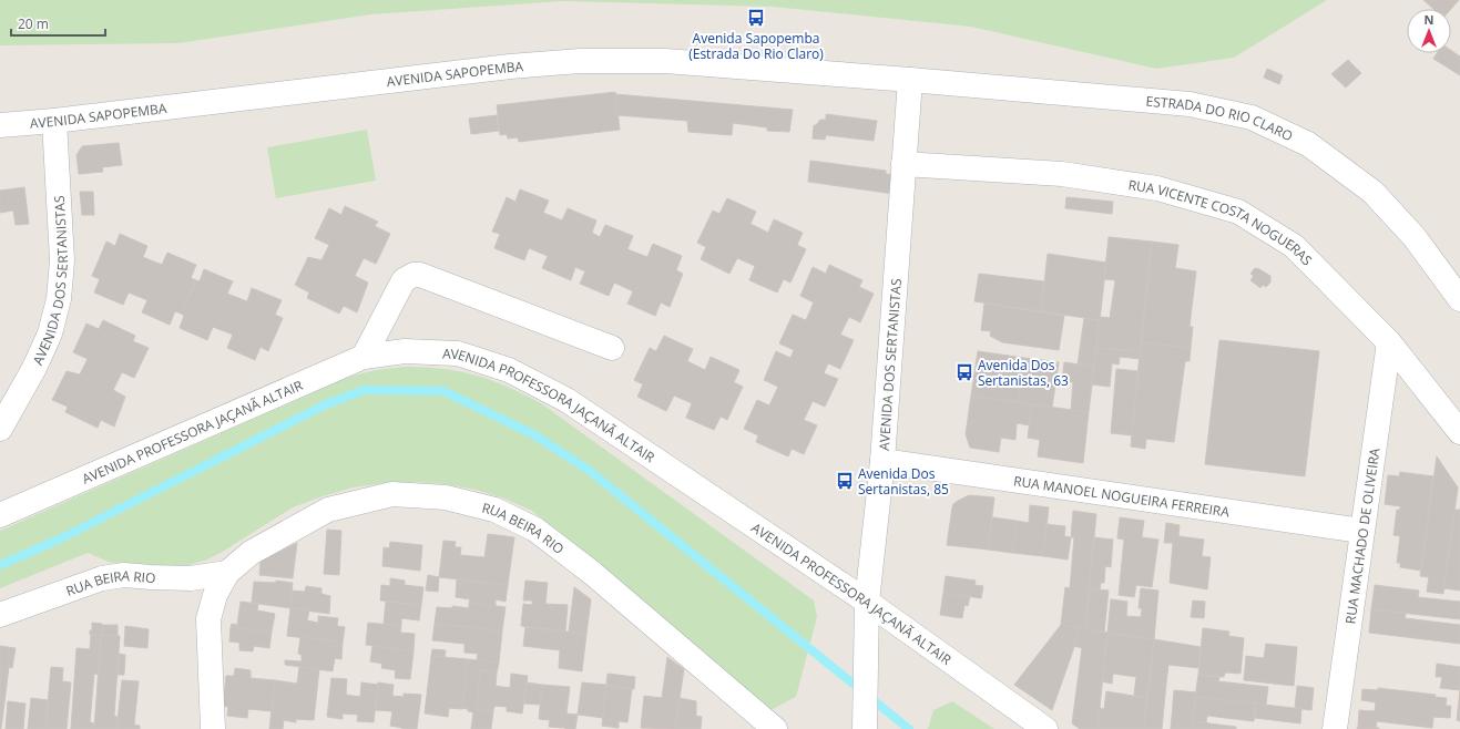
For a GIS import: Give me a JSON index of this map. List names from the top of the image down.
{
  "streets": {
    "street": [
      "AVENIDA SAPOPEMBA",
      "ESTRADA DO RIO CLARO",
      "RUA VICENTE COSTA NOGUERAS",
      "AVENIDA DOS SERTANISTAS",
      "AVENIDA PROFESSORA JAÇANÃ ALTAIR",
      "RUA MANOEL NOGUEIRA FERREIRA",
      "RUA BEIRA RIO",
      "RUA MACHADO DE OLIVEIRA"
    ]
  },
  "crossings": [
    ["AVENIDA SAPOPEMBA", "ESTRADA DO RIO CLARO"],
    ["AVENIDA SAPOPEMBA", "AVENIDA DOS SERTANISTAS"],
    ["ESTRADA DO RIO CLARO", "AVENIDA DOS SERTANISTAS"],
    ["RUA VICENTE COSTA NOGUERAS", "AVENIDA DOS SERTANISTAS"],
    ["RUA VICENTE COSTA NOGUERAS", "RUA MACHADO DE OLIVEIRA"],
    ["AVENIDA DOS SERTANISTAS", "AVENIDA PROFESSORA JAÇANÃ ALTAIR"],
    ["AVENIDA DOS SERTANISTAS", "RUA MANOEL NOGUEIRA FERREIRA"],
    ["RUA MANOEL NOGUEIRA FERREIRA", "RUA MACHADO DE OLIVEIRA"]
  ],
  "places": {
    "bus stop": ["Avenida Sapopemba (Estrada Do Rio Claro)", "Avenida Dos Sertanistas, 63", "Avenida Dos Sertanistas, 85"]
  },
  "scale_bar": "20 m",
  "north": "top"
}
